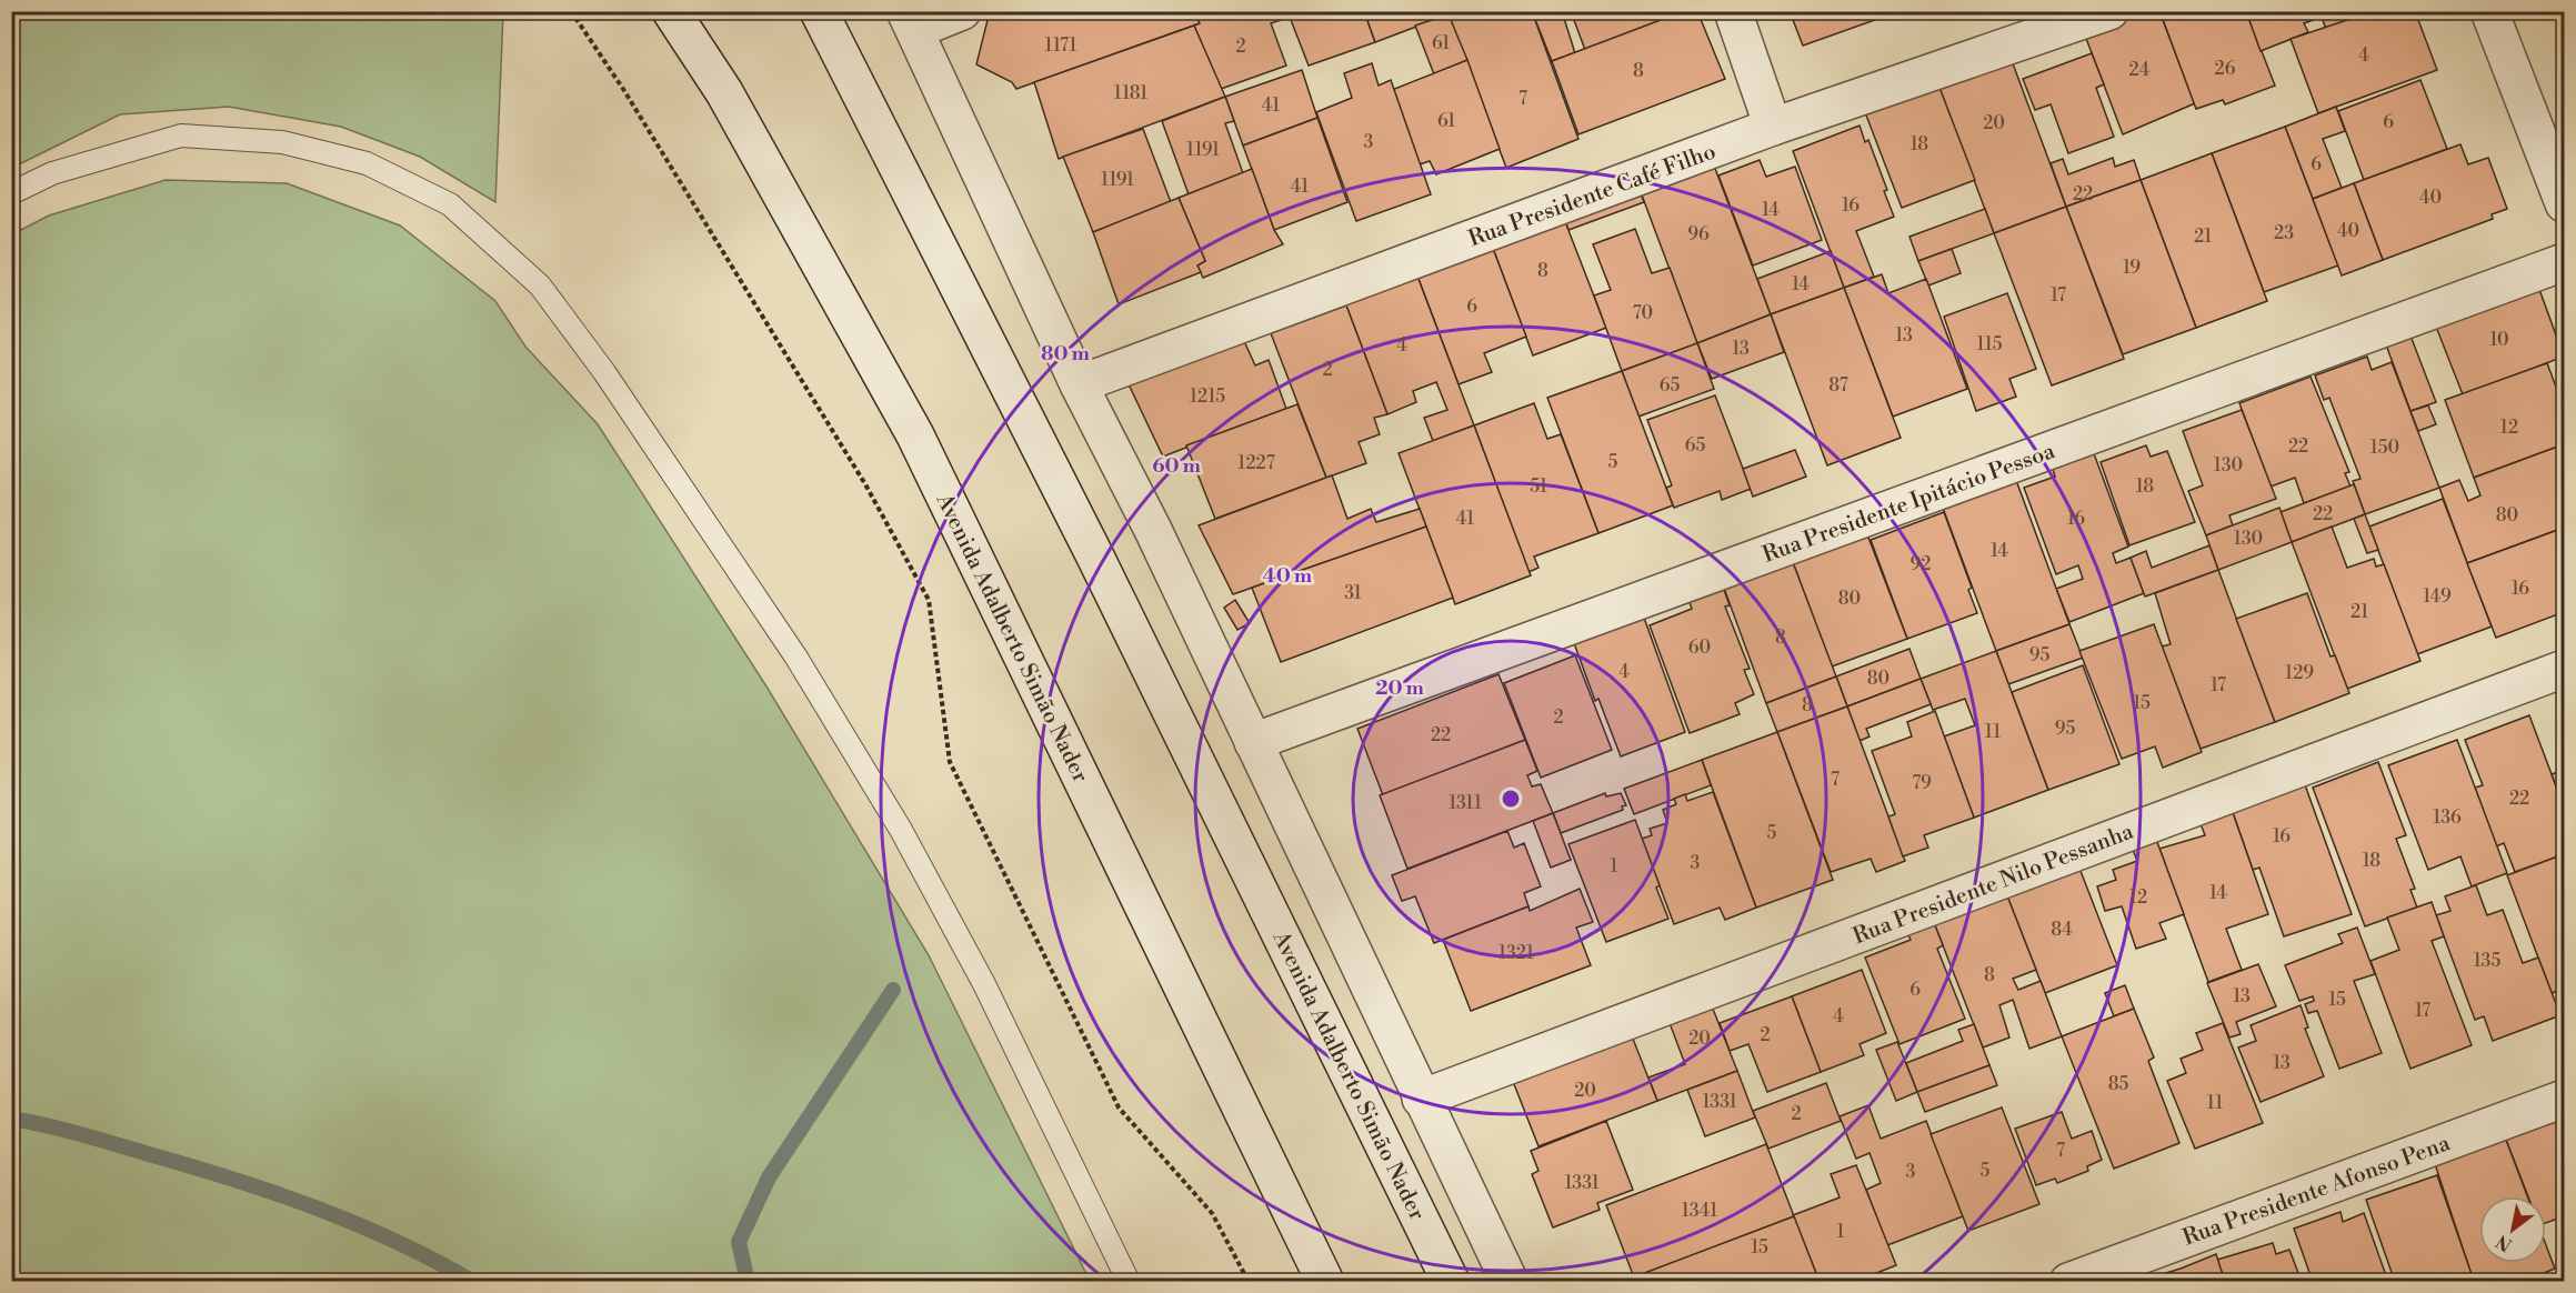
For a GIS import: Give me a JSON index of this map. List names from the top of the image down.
{
  "streets": {
    "street": [
      "Rua Presidente Café Filho",
      "Rua Presidente Ipitácio Pessoa",
      "Avenida Adalberto Simão Nader",
      "Rua Presidente Nilo Pessanha",
      "Rua Presidente Afonso Pena"
    ]
  },
  "house_numbers": [
    "61",
    "1171",
    "2",
    "4",
    "26",
    "24",
    "8",
    "1181",
    "7",
    "41",
    "61",
    "6",
    "20",
    "3",
    "18",
    "1191",
    "6",
    "1191",
    "41",
    "22",
    "40",
    "16",
    "14",
    "40",
    "23",
    "96",
    "21",
    "19",
    "8",
    "14",
    "17",
    "6",
    "70",
    "13",
    "10",
    "115",
    "4",
    "13",
    "2",
    "65",
    "87",
    "1215",
    "12",
    "65",
    "22",
    "150",
    "5",
    "1227",
    "130",
    "51",
    "18",
    "22",
    "80",
    "41",
    "16",
    "130",
    "14",
    "92",
    "16",
    "31",
    "149",
    "80",
    "21",
    "8",
    "60",
    "95",
    "4",
    "129",
    "80",
    "17",
    "15",
    "8",
    "2",
    "95",
    "11",
    "22",
    "7",
    "79",
    "22",
    "1311",
    "136",
    "5",
    "16",
    "18",
    "3",
    "1",
    "14",
    "12",
    "84",
    "1321",
    "135",
    "8",
    "6",
    "13",
    "15",
    "17",
    "4",
    "2",
    "20",
    "13",
    "85",
    "20",
    "1331",
    "11",
    "2",
    "7",
    "5",
    "3",
    "1331",
    "1341",
    "1",
    "15"
  ],
  "north": "bottom left",
  "rings": [
    "80 m",
    "60 m",
    "40 m",
    "20 m"
  ]
}
